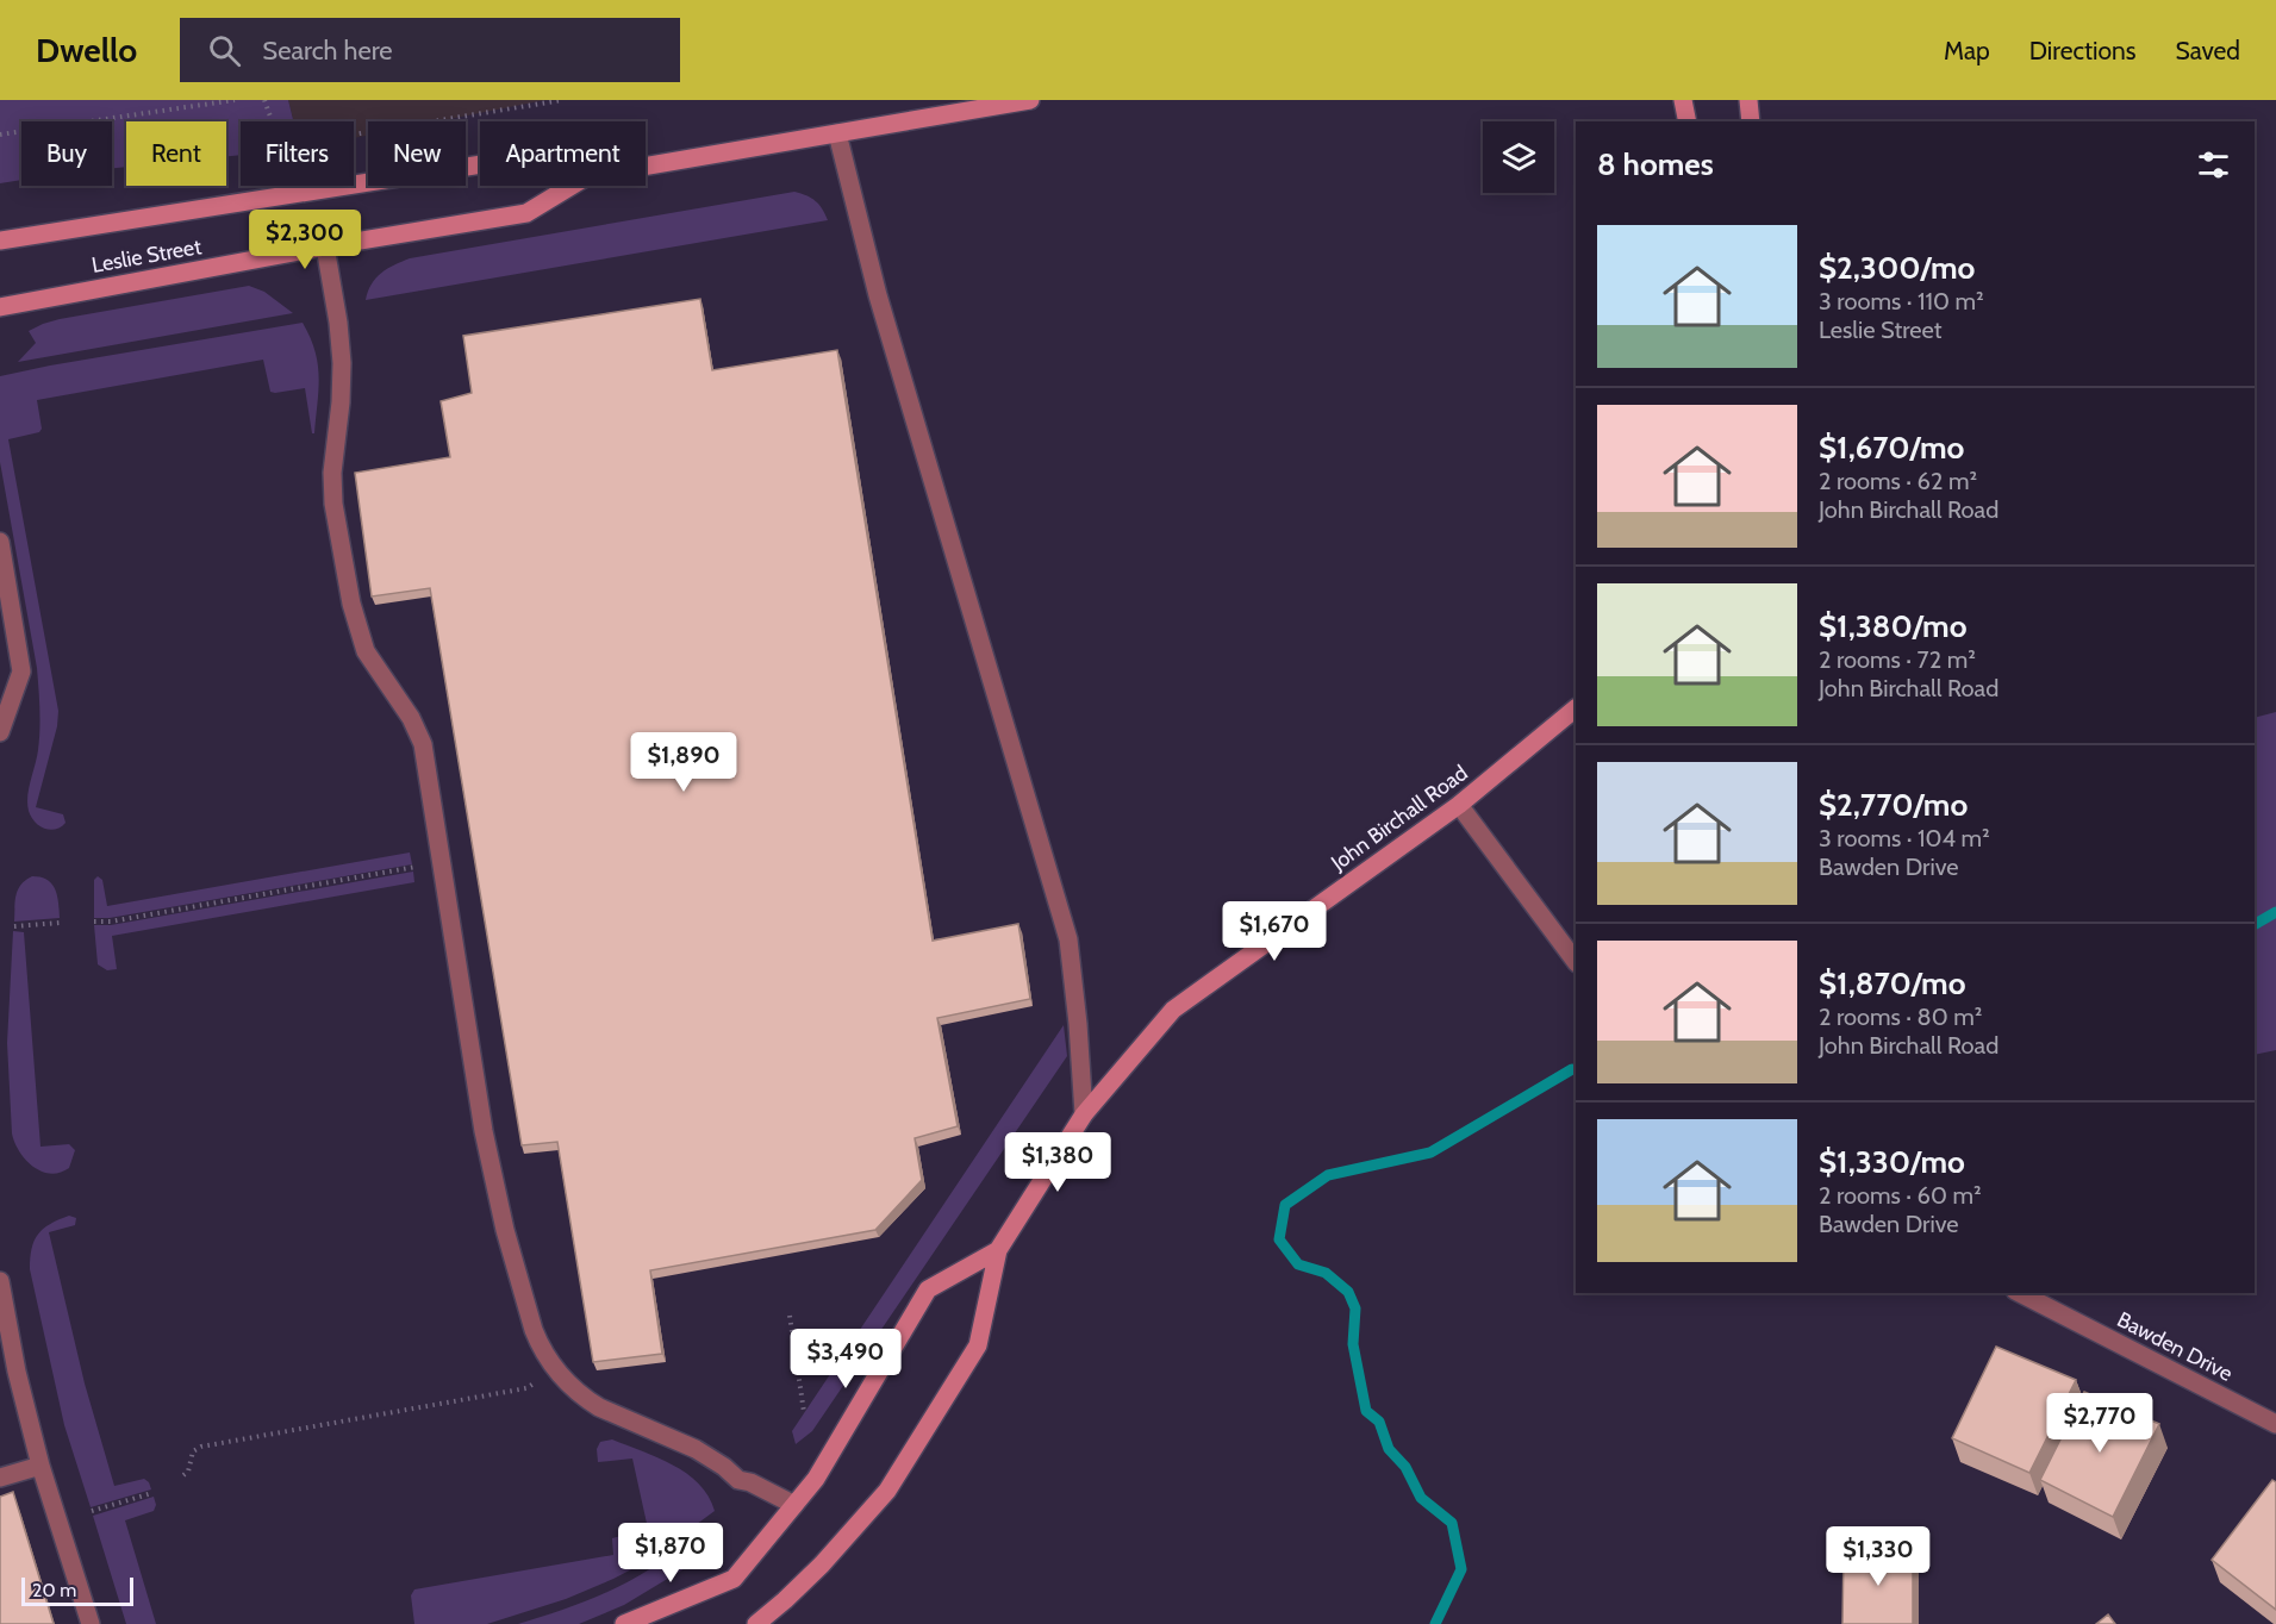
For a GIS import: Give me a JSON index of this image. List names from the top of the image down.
{
  "streets": {
    "street": ["Leslie Street", "John Birchall Road", "Bawden Drive"]
  },
  "scale_bar": "20 m",
  "page": {
    "header": "Dwello",
    "search": "Search here",
    "nav": ["Map", "Directions", "Saved"],
    "chip": [
      "Buy",
      "Rent",
      "Filters",
      "New",
      "Apartment"
    ],
    "heading": "8 homes",
    "list": [
      {
        "name": "$2,300/mo",
        "note": "3 rooms · 110 m² · Leslie Street"
      },
      {
        "name": "$1,670/mo",
        "note": "2 rooms · 62 m² · John Birchall Road"
      },
      {
        "name": "$1,380/mo",
        "note": "2 rooms · 72 m² · John Birchall Road"
      },
      {
        "name": "$2,770/mo",
        "note": "3 rooms · 104 m² · Bawden Drive"
      },
      {
        "name": "$1,870/mo",
        "note": "2 rooms · 80 m² · John Birchall Road"
      },
      {
        "name": "$1,330/mo",
        "note": "2 rooms · 60 m² · Bawden Drive"
      }
    ],
    "price": [
      "$2,300",
      "$1,890",
      "$1,670",
      "$1,380",
      "$3,490",
      "$2,770",
      "$1,870",
      "$1,330"
    ],
    "scale": "20 m"
  }
}
